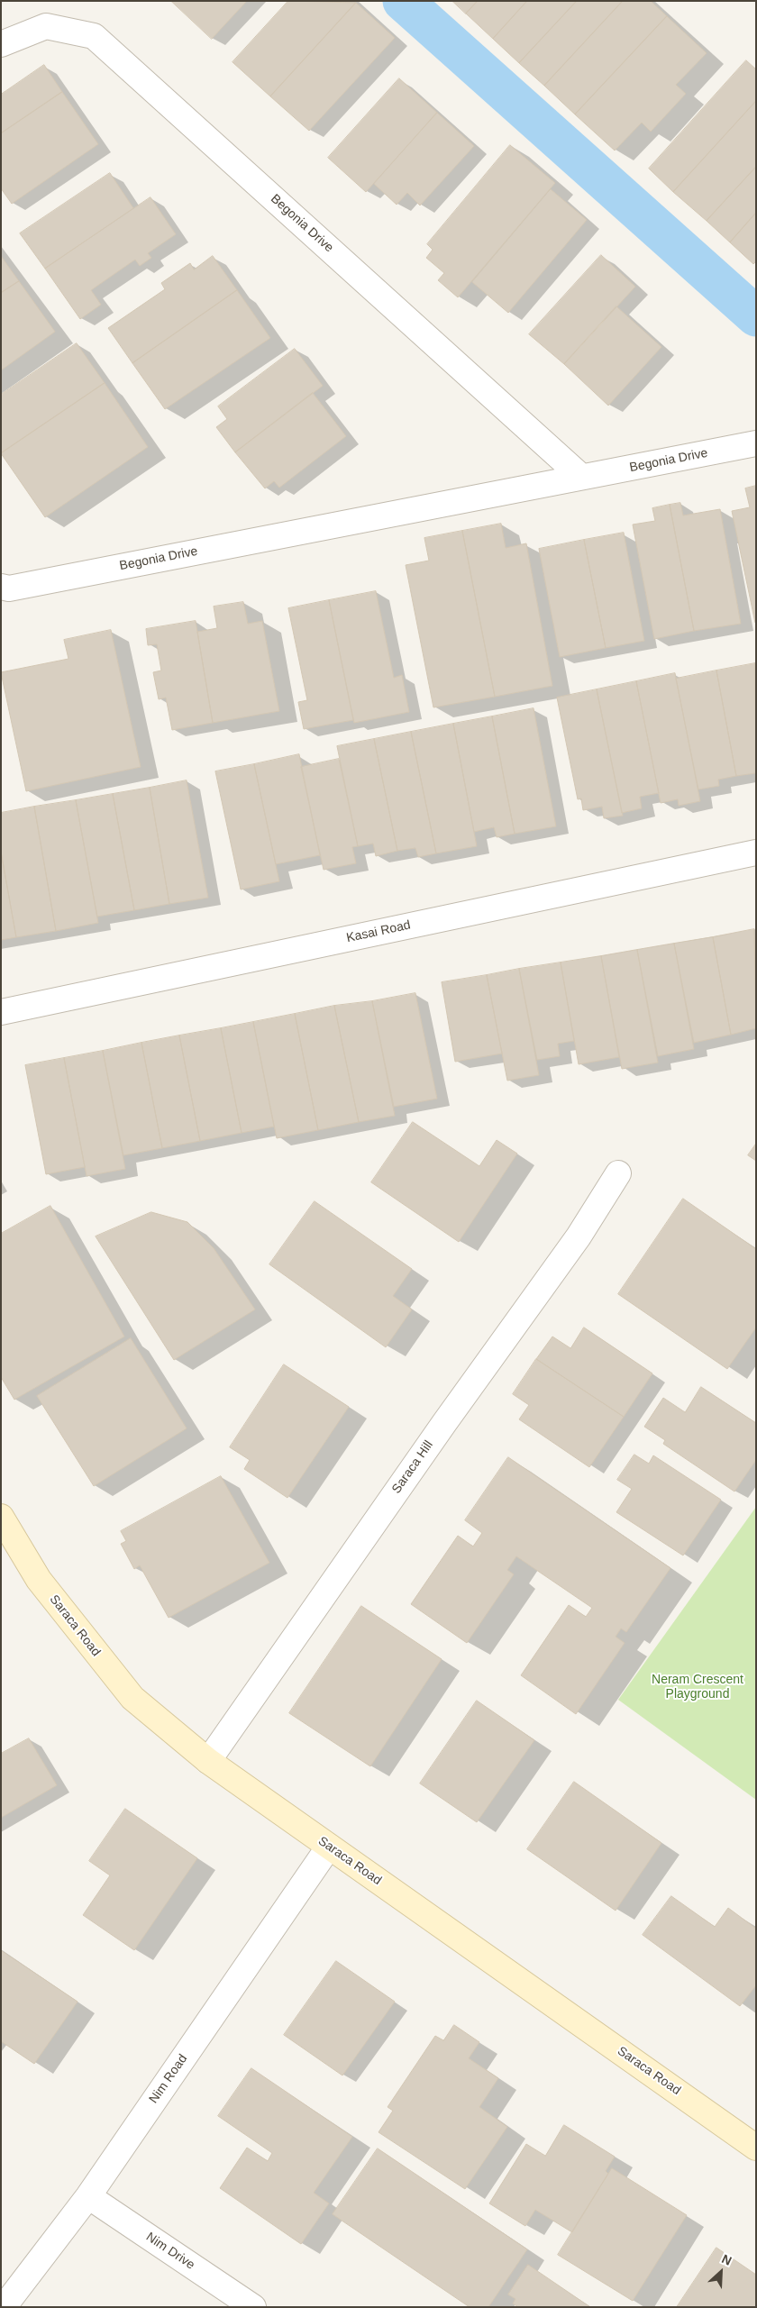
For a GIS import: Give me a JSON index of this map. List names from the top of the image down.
{
  "streets": {
    "street": [
      "Begonia Drive",
      "Kasai Road",
      "Saraca Hill",
      "Saraca Road",
      "Nim Road",
      "Nim Drive"
    ]
  },
  "crossings": [
    ["Saraca Hill", "Saraca Road"],
    ["Saraca Road", "Nim Road"],
    ["Nim Road", "Nim Drive"]
  ],
  "parks": ["Neram Crescent Playground"],
  "north": "top right"
}
